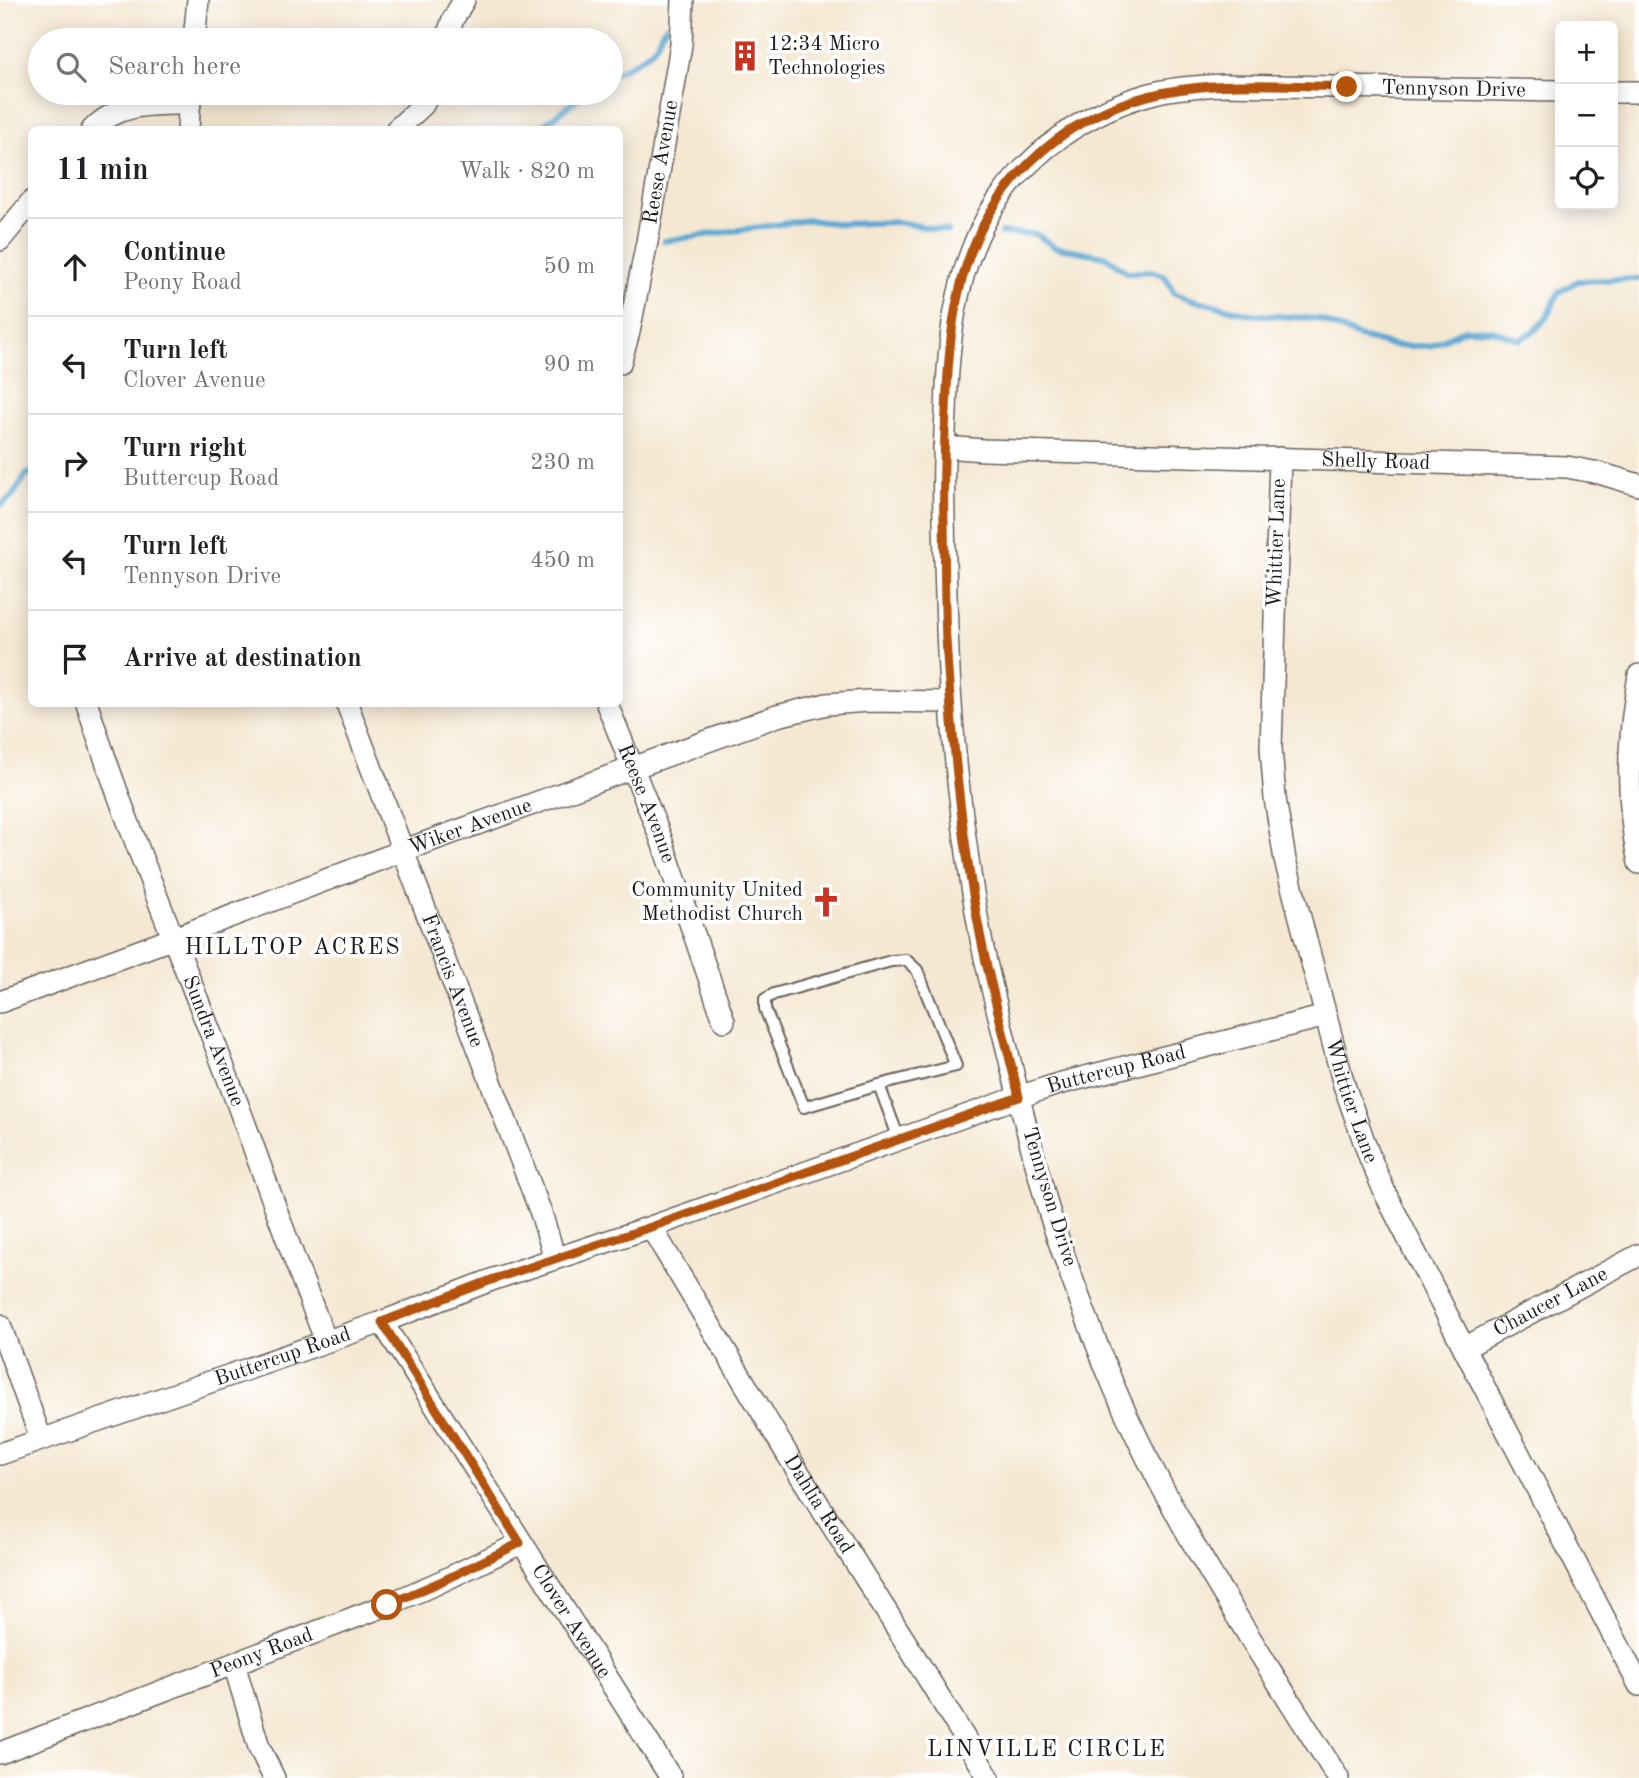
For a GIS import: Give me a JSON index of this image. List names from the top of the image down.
{
  "streets": {
    "street": [
      "Tennyson Drive",
      "Reese Avenue",
      "Shelly Road",
      "Whittier Lane",
      "Wiker Avenue",
      "Francis Avenue",
      "Sundra Avenue",
      "Buttercup Road",
      "Chaucer Lane",
      "Dahlia Road",
      "Clover Avenue",
      "Peony Road"
    ]
  },
  "crossings": [
    ["Tennyson Drive", "Shelly Road"],
    ["Tennyson Drive", "Wiker Avenue"],
    ["Tennyson Drive", "Buttercup Road"],
    ["Reese Avenue", "Wiker Avenue"],
    ["Shelly Road", "Whittier Lane"],
    ["Whittier Lane", "Buttercup Road"],
    ["Whittier Lane", "Chaucer Lane"],
    ["Wiker Avenue", "Francis Avenue"],
    ["Wiker Avenue", "Sundra Avenue"],
    ["Francis Avenue", "Buttercup Road"],
    ["Sundra Avenue", "Buttercup Road"],
    ["Buttercup Road", "Dahlia Road"],
    ["Buttercup Road", "Clover Avenue"],
    ["Clover Avenue", "Peony Road"]
  ],
  "districts": ["HILLTOP ACRES", "LINVILLE CIRCLE"],
  "places": {
    "building": ["12:34 Micro Technologies"],
    "church": ["Community United Methodist Church"]
  },
  "page": {
    "map_buttons": ["+", "−"],
    "search": "Search here",
    "heading": ["11 min", "Walk · 820 m"],
    "list": [
      ["Continue", "Peony Road", "50 m"],
      ["Turn left", "Clover Avenue", "90 m"],
      ["Turn right", "Buttercup Road", "230 m"],
      ["Turn left", "Tennyson Drive", "450 m"],
      "Arrive at destination"
    ]
  }
}
